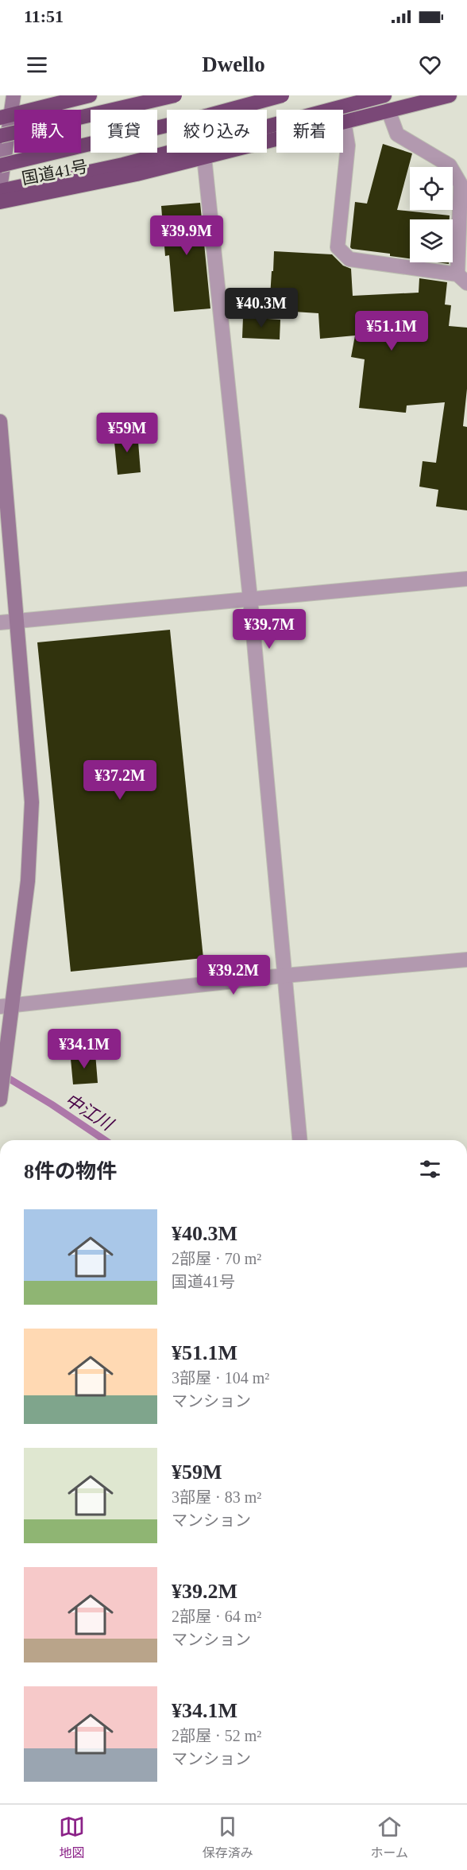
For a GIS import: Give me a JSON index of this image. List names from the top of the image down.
{
  "streets": {
    "highway": ["国道41号"]
  },
  "water": ["中江川"],
  "page": {
    "status": "11:51",
    "header": "Dwello",
    "chip": [
      "購入",
      "賃貸",
      "絞り込み",
      "新着"
    ],
    "price": [
      "¥39.9M",
      "¥40.3M",
      "¥51.1M",
      "¥59M",
      "¥39.7M",
      "¥37.2M",
      "¥39.2M",
      "¥34.1M"
    ],
    "heading": "8件の物件",
    "list": [
      {
        "name": "¥40.3M",
        "note": "2部屋 · 70 m² · 国道41号"
      },
      {
        "name": "¥51.1M",
        "note": "3部屋 · 104 m² · マンション"
      },
      {
        "name": "¥59M",
        "note": "3部屋 · 83 m² · マンション"
      },
      {
        "name": "¥39.2M",
        "note": "2部屋 · 64 m² · マンション"
      },
      {
        "name": "¥34.1M",
        "note": "2部屋 · 52 m² · マンション"
      }
    ],
    "tabs": ["地図", "保存済み", "ホーム"]
  }
}
